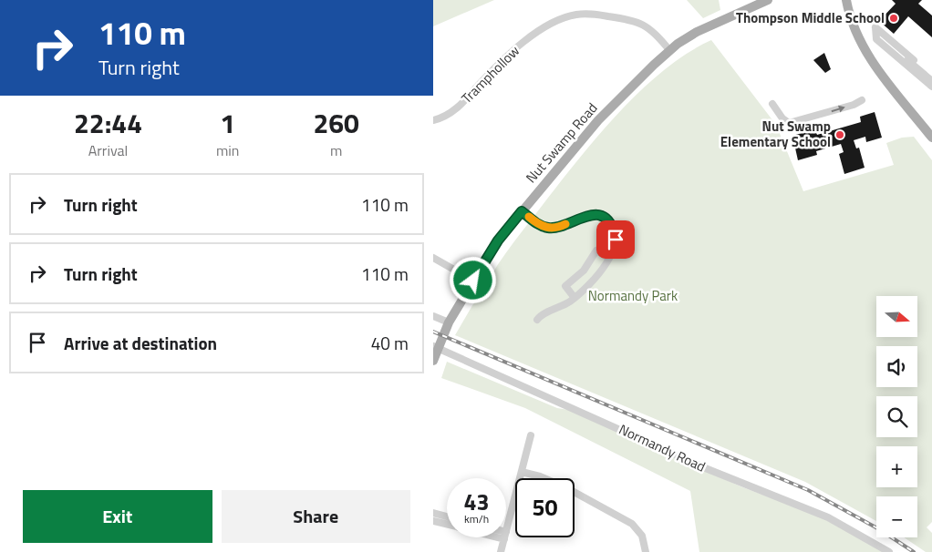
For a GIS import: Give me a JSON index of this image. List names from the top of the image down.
{
  "streets": {
    "main road": ["Nut Swamp Road"],
    "street": ["Tramphollow", "Normandy Road"]
  },
  "crossings": [
    ["Tramphollow", "Nut Swamp Road"],
    ["Nut Swamp Road", "Normandy Road"]
  ],
  "parks": ["Normandy Park"],
  "places": ["Thompson Middle School", "Nut Swamp Elementary School"],
  "north": "right",
  "page": {
    "turn": ["110 m", "Turn right"],
    "eta": [
      "22:44",
      "Arrival",
      "1",
      "min",
      "260",
      "m"
    ],
    "list": [
      {
        "name": "Turn right",
        "value": "110 m"
      },
      {
        "name": "Turn right",
        "value": "110 m"
      },
      {
        "name": "Arrive at destination",
        "value": "40 m"
      }
    ],
    "map_buttons": ["+", "−"],
    "speed": "43 km/h",
    "limit": "50",
    "buttons": ["Exit", "Share"]
  }
}
